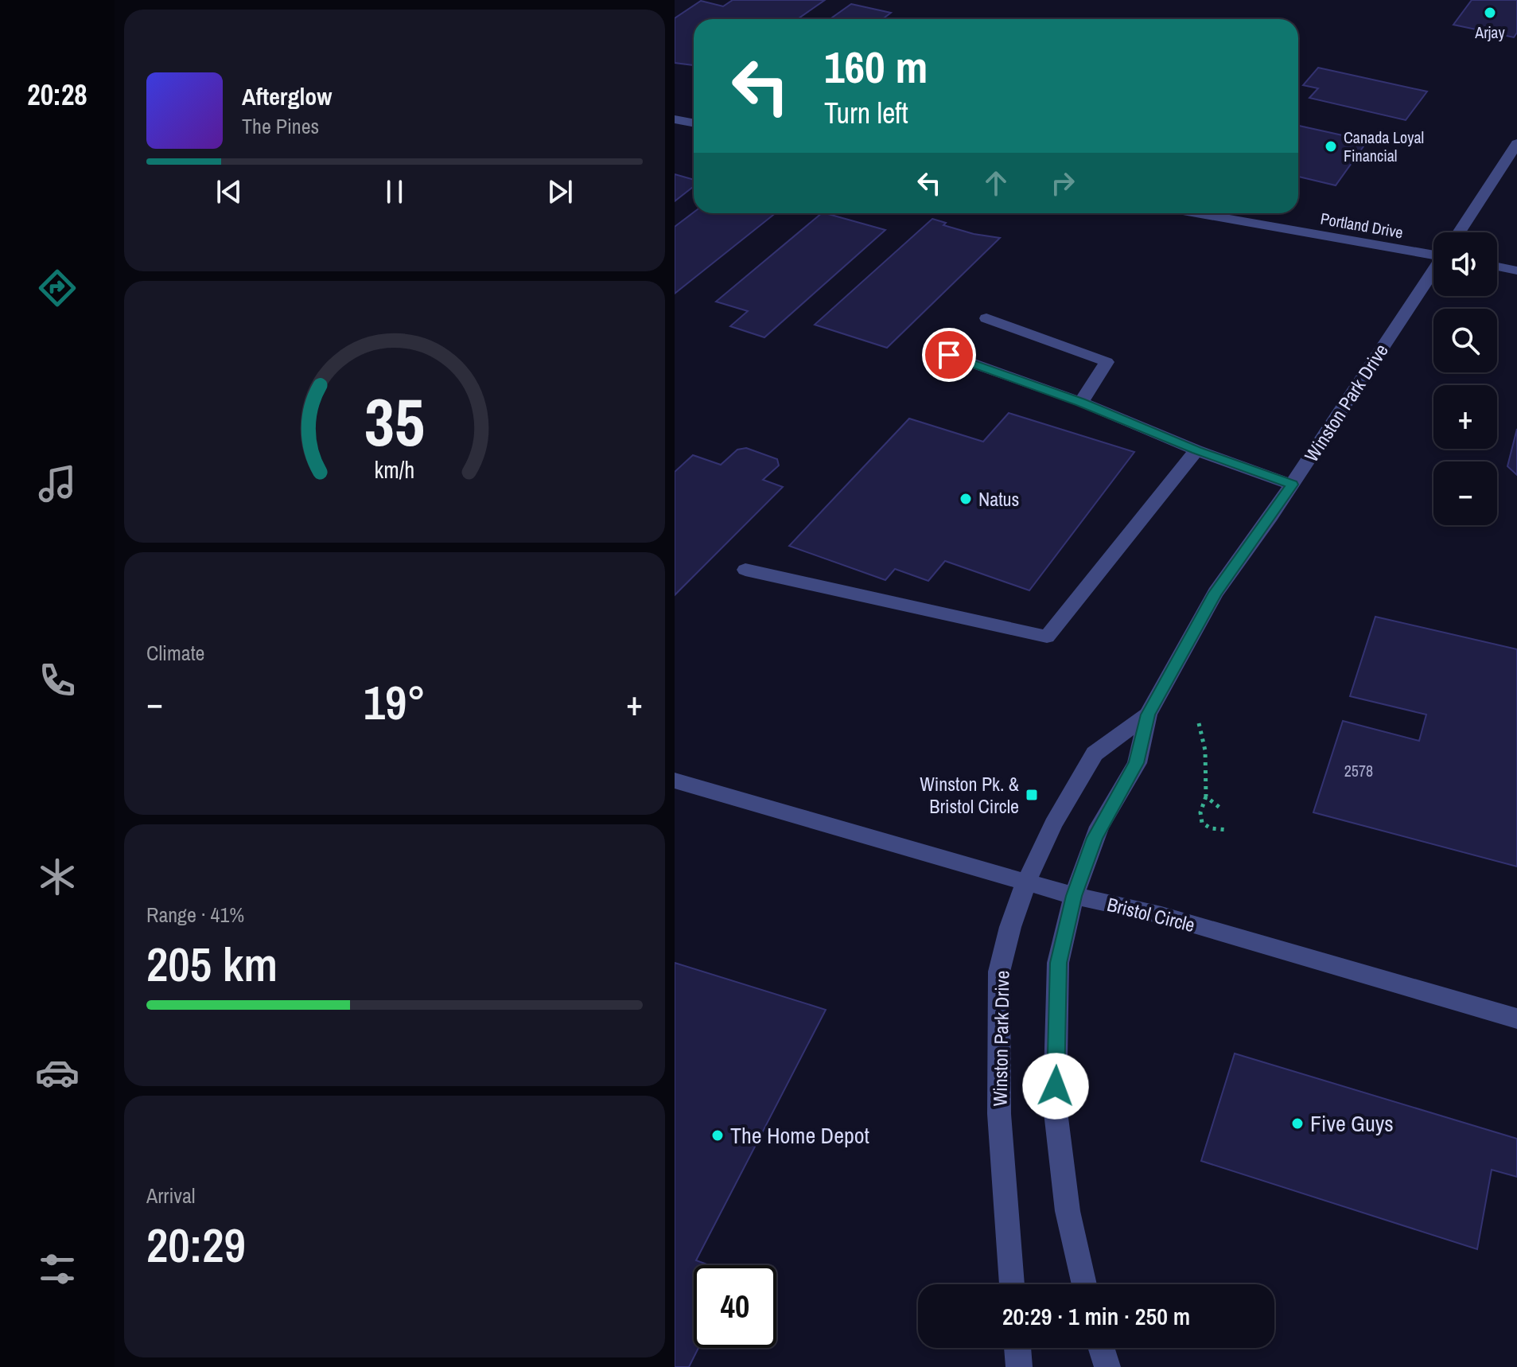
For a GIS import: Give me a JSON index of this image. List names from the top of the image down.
{
  "streets": {
    "street": ["Portland Drive", "Winston Park Drive", "Bristol Circle"]
  },
  "crossings": [
    ["Winston Park Drive", "Bristol Circle"]
  ],
  "places": {
    "other": [
      "Arjay",
      "Canada Loyal Financial",
      "Natus",
      "Five Guys",
      "The Home Depot"
    ],
    "transit": ["Winston Pk. & Bristol Circle"]
  },
  "house_numbers": ["2578"],
  "page": {
    "tabs": "20:28",
    "turn": ["160 m", "Turn left"],
    "song": ["Afterglow", "The Pines"],
    "map_buttons": ["+", "−"],
    "tile": [
      "Climate",
      ["Range · 41%", "205 km"],
      ["Arrival", "20:29"]
    ],
    "heat": ["−", "19°", "+"],
    "limit": "40",
    "trip": "20:29 · 1 min · 250 m",
    "gauge": ["35", "km/h"]
  }
}
